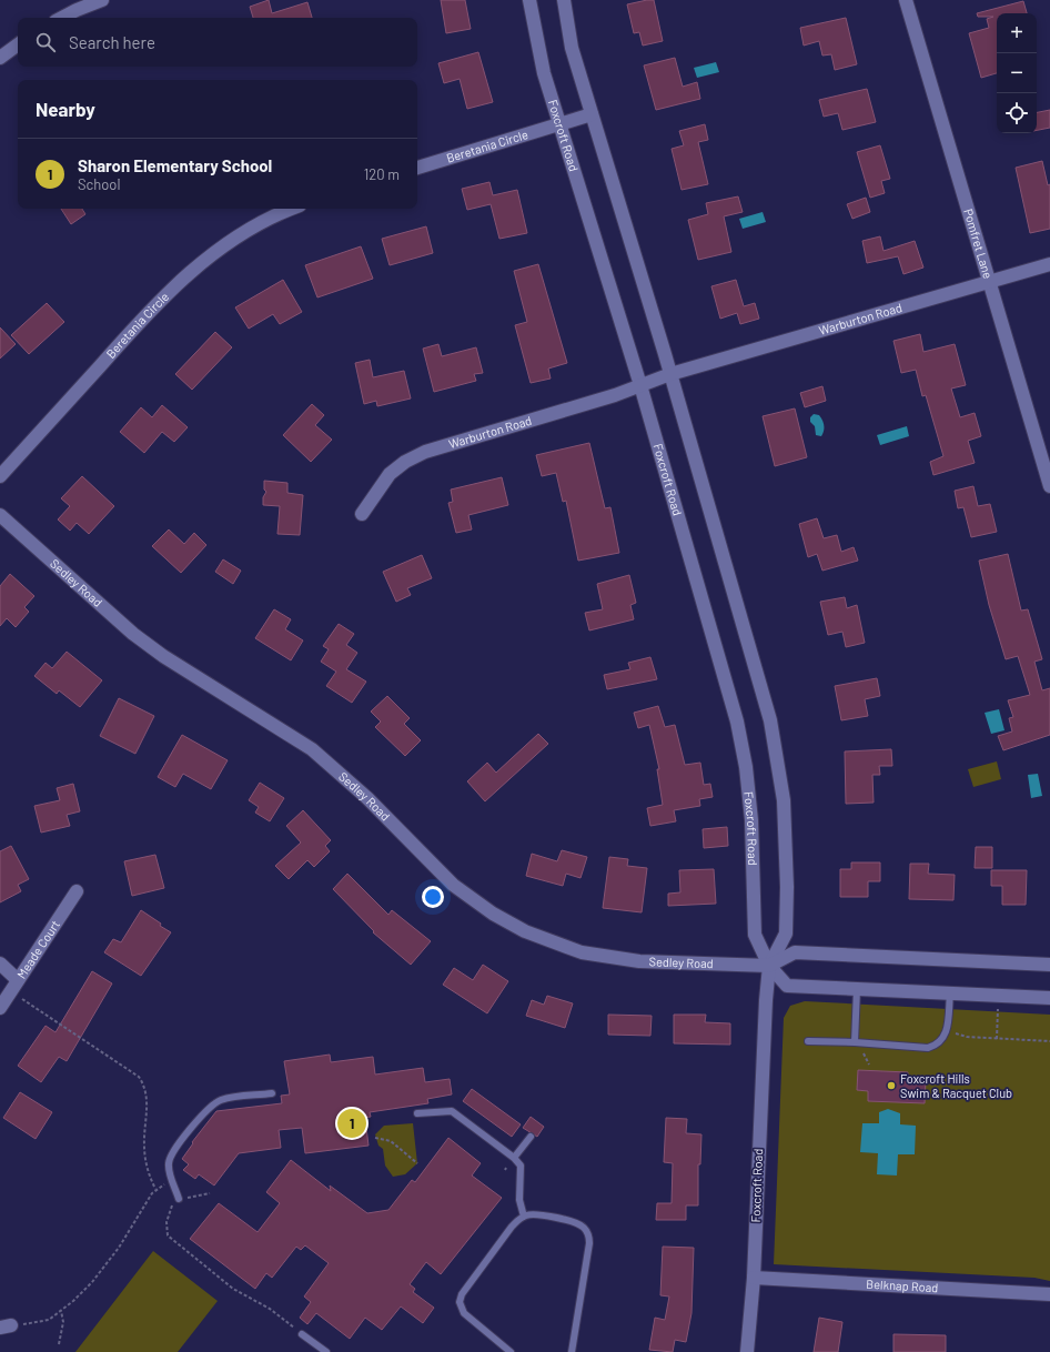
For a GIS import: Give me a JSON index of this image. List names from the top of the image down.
{
  "streets": {
    "street": [
      "Foxcroft Road",
      "Beretania Circle",
      "Pomfret Lane",
      "Warburton Road",
      "Sedley Road",
      "Meade Court",
      "Belknap Road"
    ]
  },
  "crossings": [
    ["Foxcroft Road", "Beretania Circle"],
    ["Foxcroft Road", "Warburton Road"],
    ["Foxcroft Road", "Sedley Road"],
    ["Foxcroft Road", "Belknap Road"],
    ["Pomfret Lane", "Warburton Road"]
  ],
  "places": ["Foxcroft Hills Swim & Racquet Club"],
  "page": {
    "map_buttons": ["+", "−"],
    "search": "Search here",
    "heading": "Nearby",
    "list": [
      {
        "mark": "1",
        "name": "Sharon Elementary School",
        "note": "School",
        "value": "120 m"
      }
    ],
    "pins": "1"
  }
}
